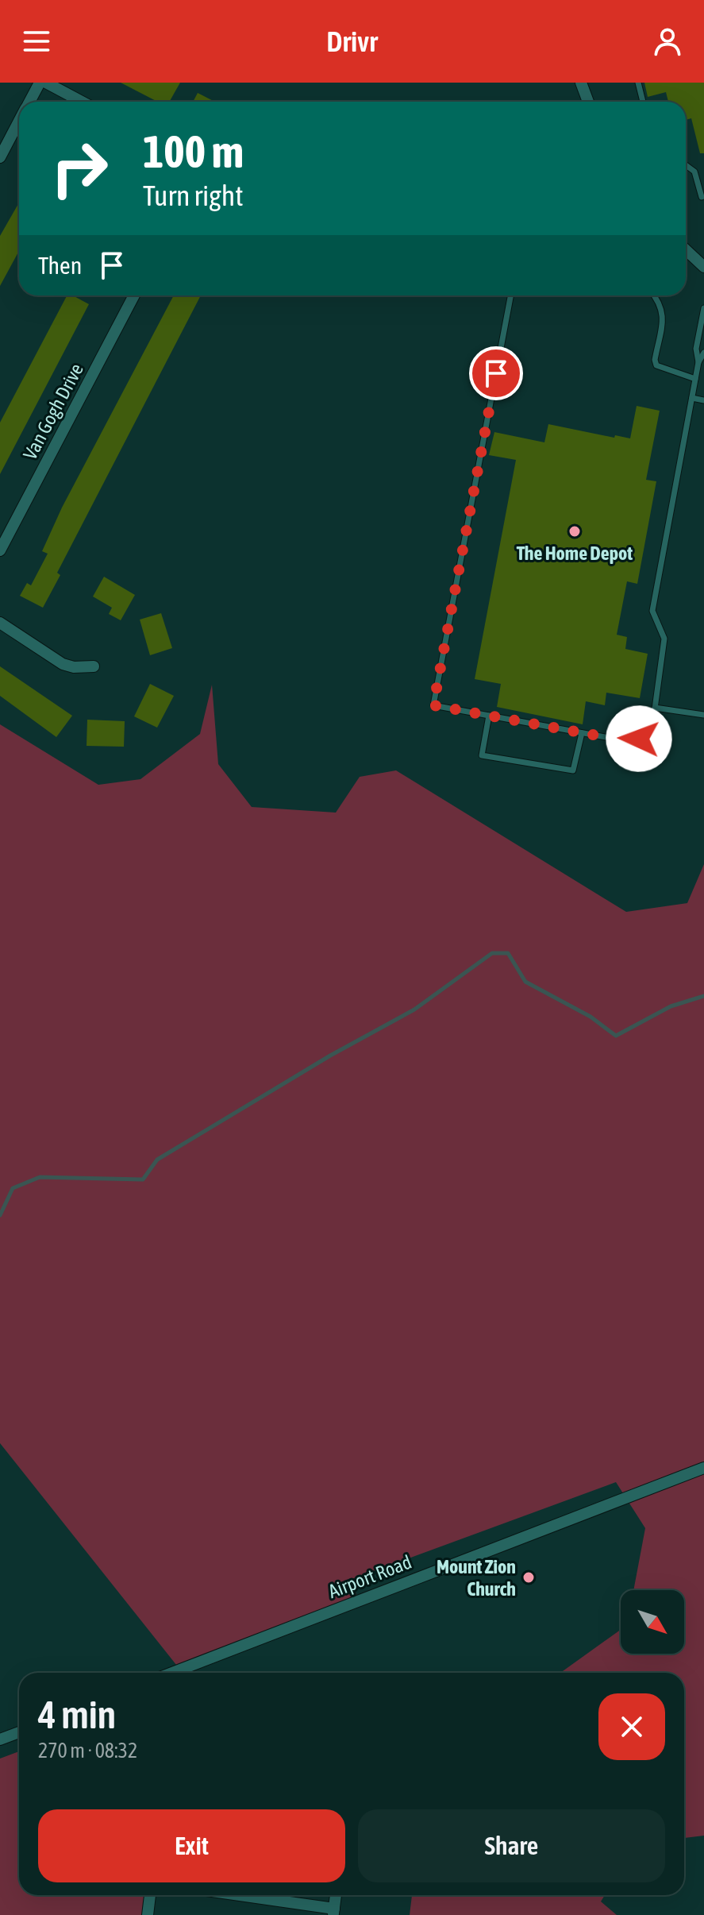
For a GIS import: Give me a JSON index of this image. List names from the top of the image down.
{
  "streets": {
    "street": ["Van Gogh Drive", "Airport Road"]
  },
  "places": ["The Home Depot", "Mount Zion Church"],
  "north": "bottom right",
  "page": {
    "header": "Drivr",
    "turn": ["100 m", "Turn right"],
    "then": "Then",
    "heading": ["4 min", "270 m · 08:32"],
    "buttons": ["Exit", "Share"]
  }
}
